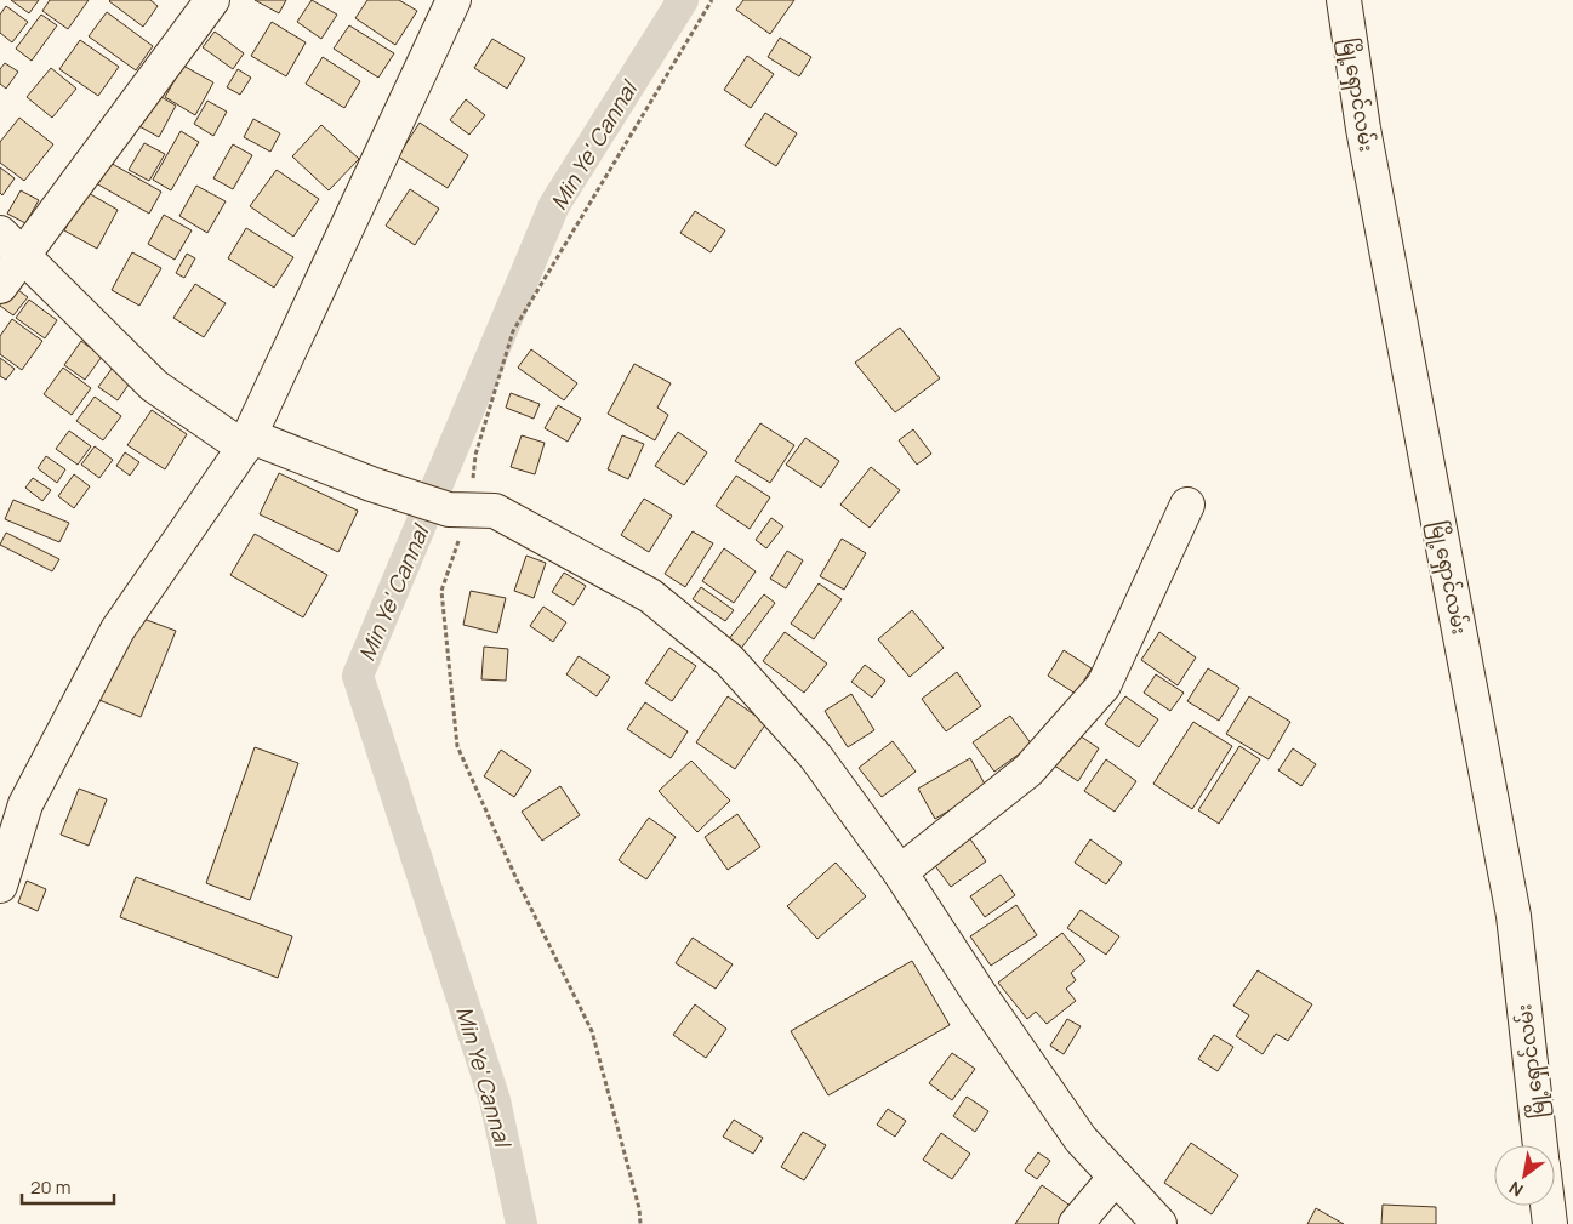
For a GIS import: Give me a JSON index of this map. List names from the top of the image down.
{
  "streets": {
    "street": ["မြို့ရှောင်လမ်း"]
  },
  "water": ["Min Ye' Cannal"],
  "scale_bar": "20 m",
  "north": "bottom left"
}
